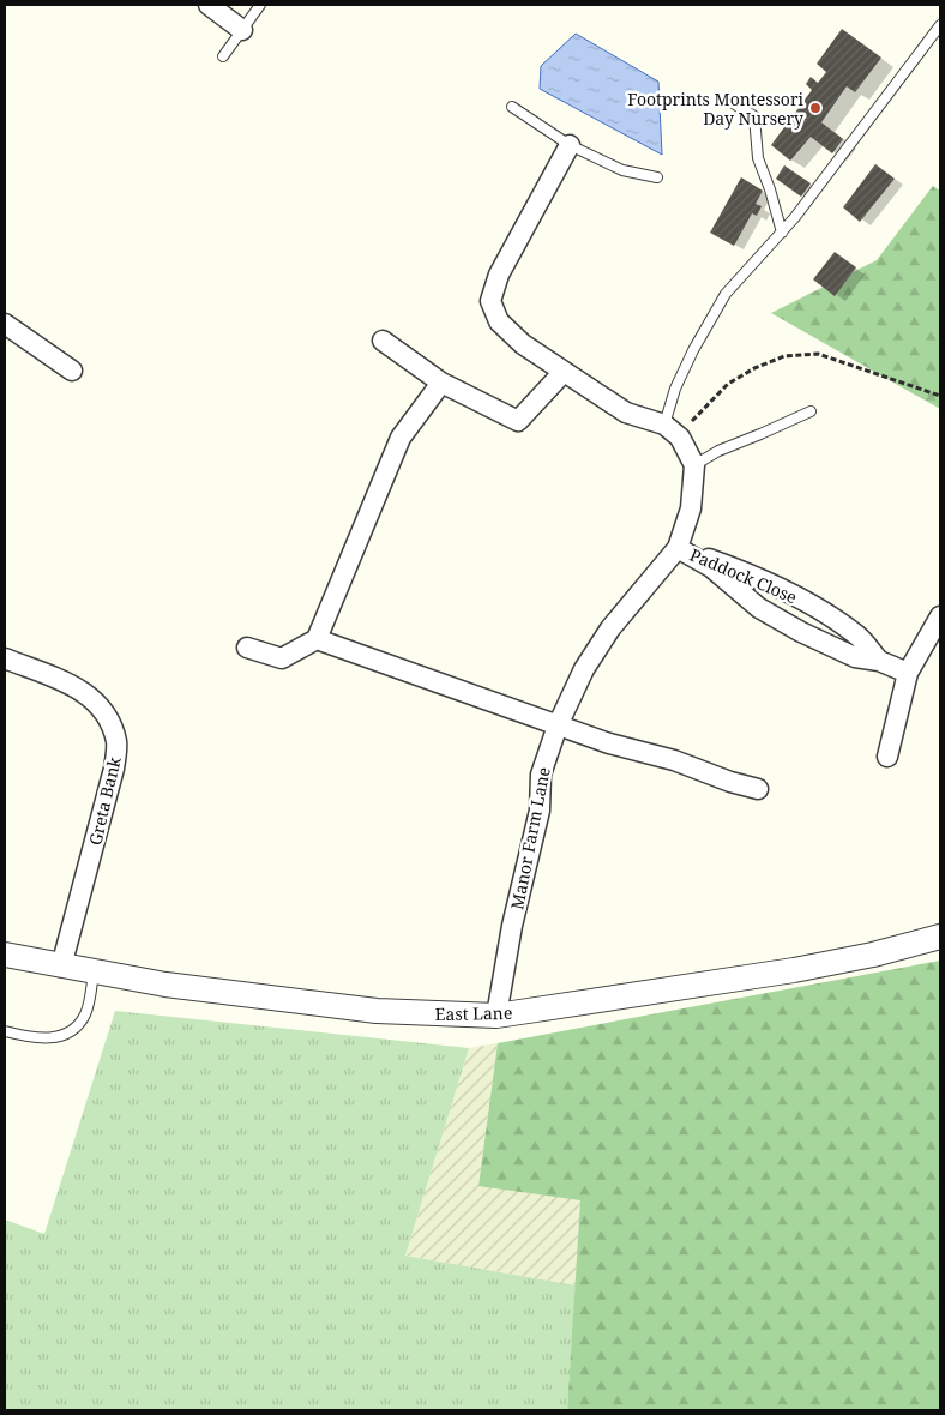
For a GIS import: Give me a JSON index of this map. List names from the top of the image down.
{
  "streets": {
    "street": [
      "Paddock Close",
      "Greta Bank",
      "Manor Farm Lane",
      "East Lane"
    ]
  },
  "crossings": [
    ["Paddock Close", "Manor Farm Lane"],
    ["Greta Bank", "East Lane"],
    ["Manor Farm Lane", "East Lane"]
  ],
  "places": ["Footprints Montessori Day Nursery"]
}
